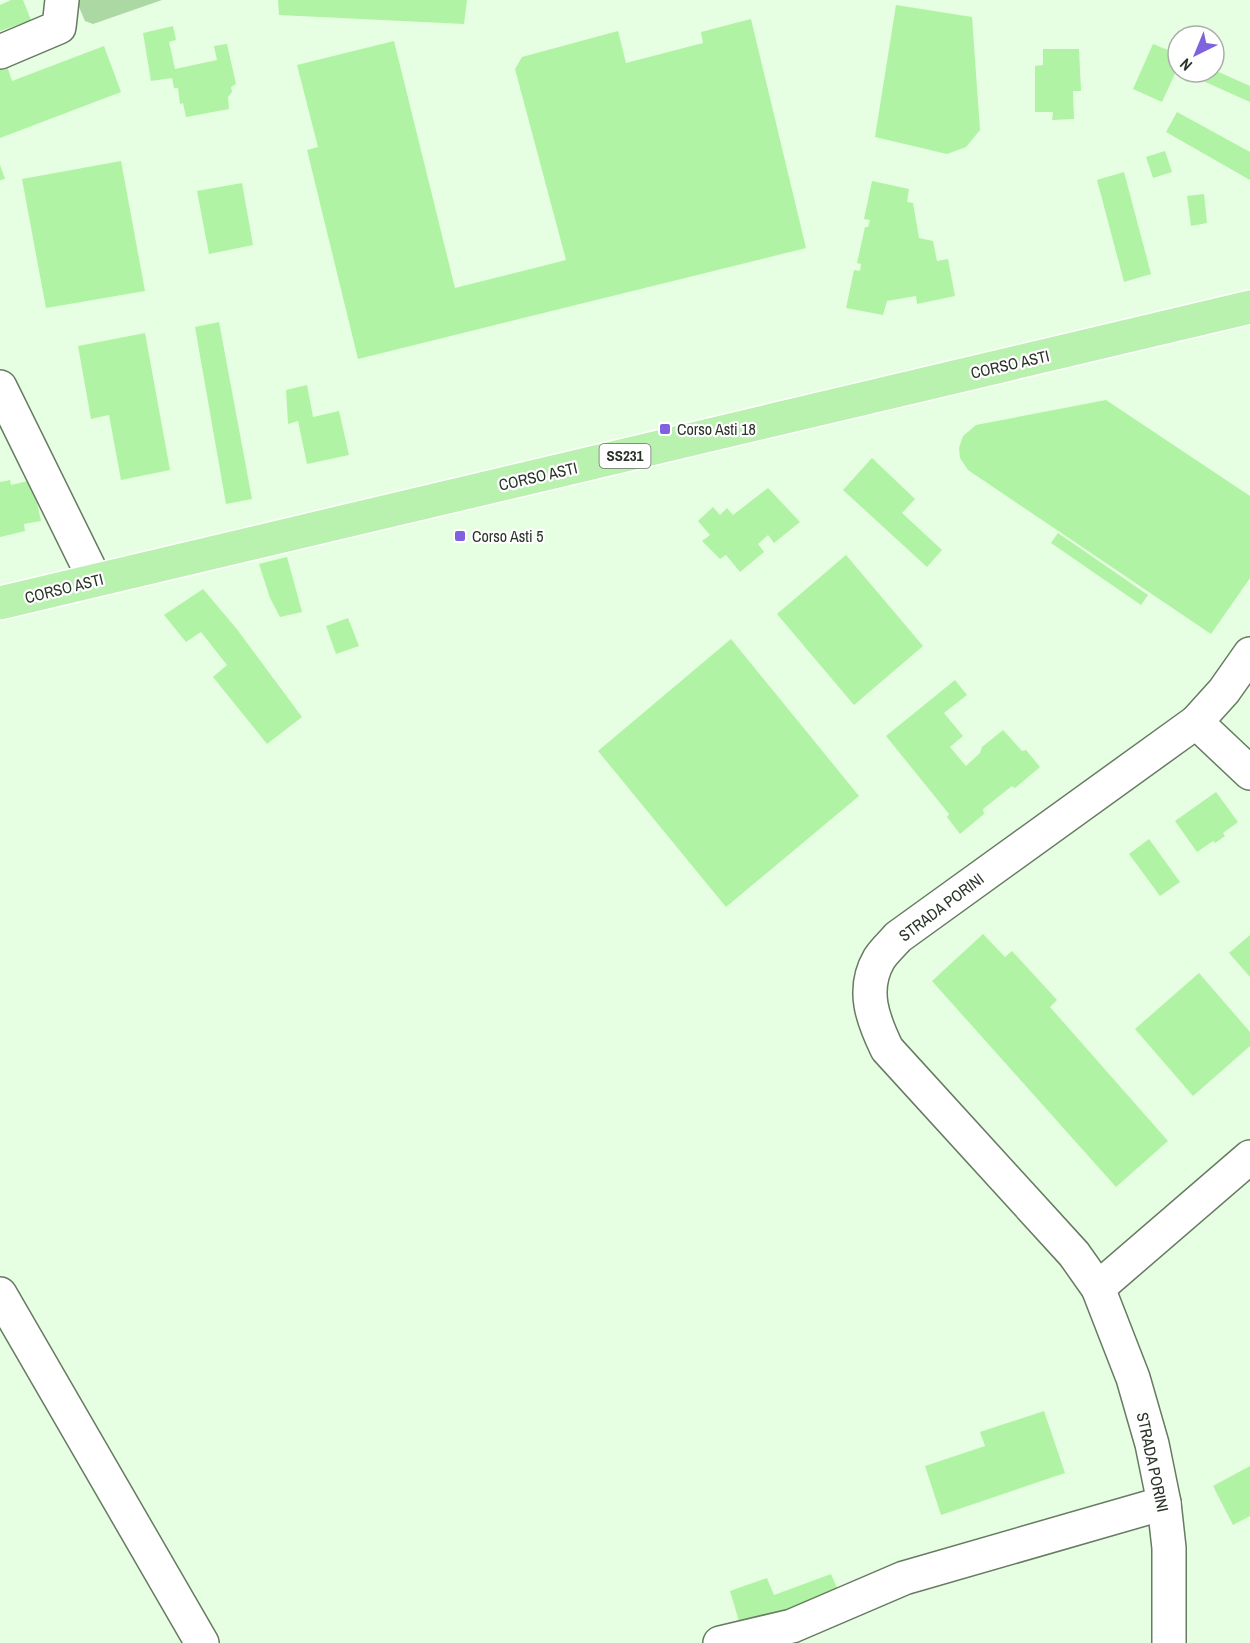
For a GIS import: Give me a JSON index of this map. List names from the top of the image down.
{
  "streets": {
    "main road": ["CORSO ASTI", "SS231"],
    "street": ["STRADA PORINI"]
  },
  "places": {
    "transit": ["Corso Asti 18", "Corso Asti 5"]
  },
  "north": "bottom left"
}
